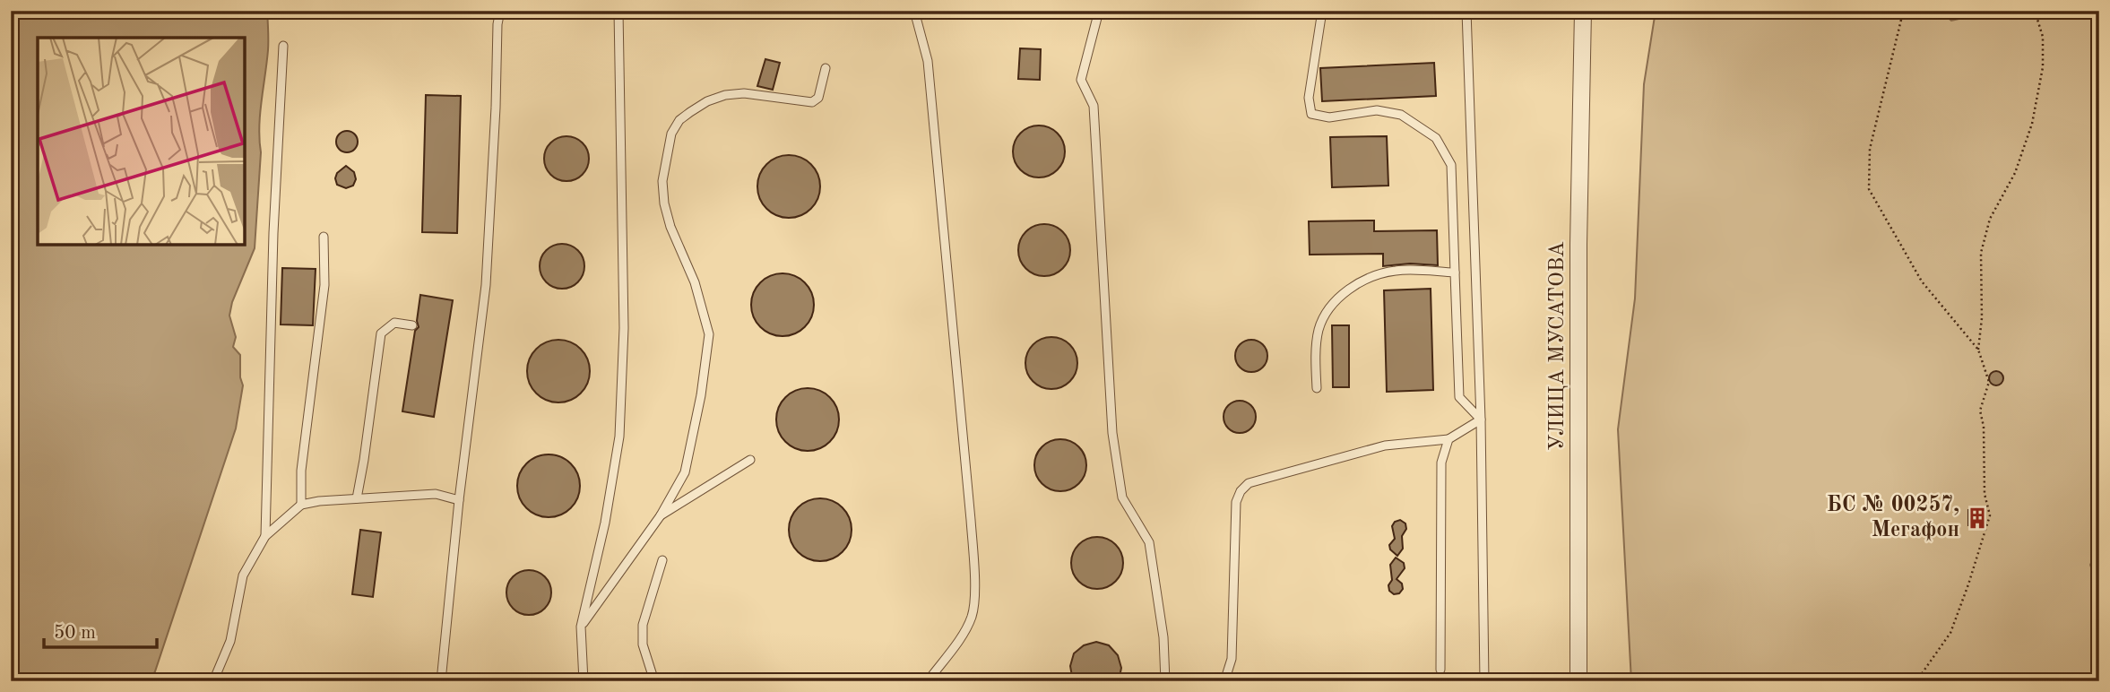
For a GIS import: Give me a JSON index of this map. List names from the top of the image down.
{
  "streets": {
    "street": ["УЛИЦА МУСАТОВА"]
  },
  "places": {
    "building": ["БС № 00257, Мегафон"]
  },
  "scale_bar": "50 m"
}
